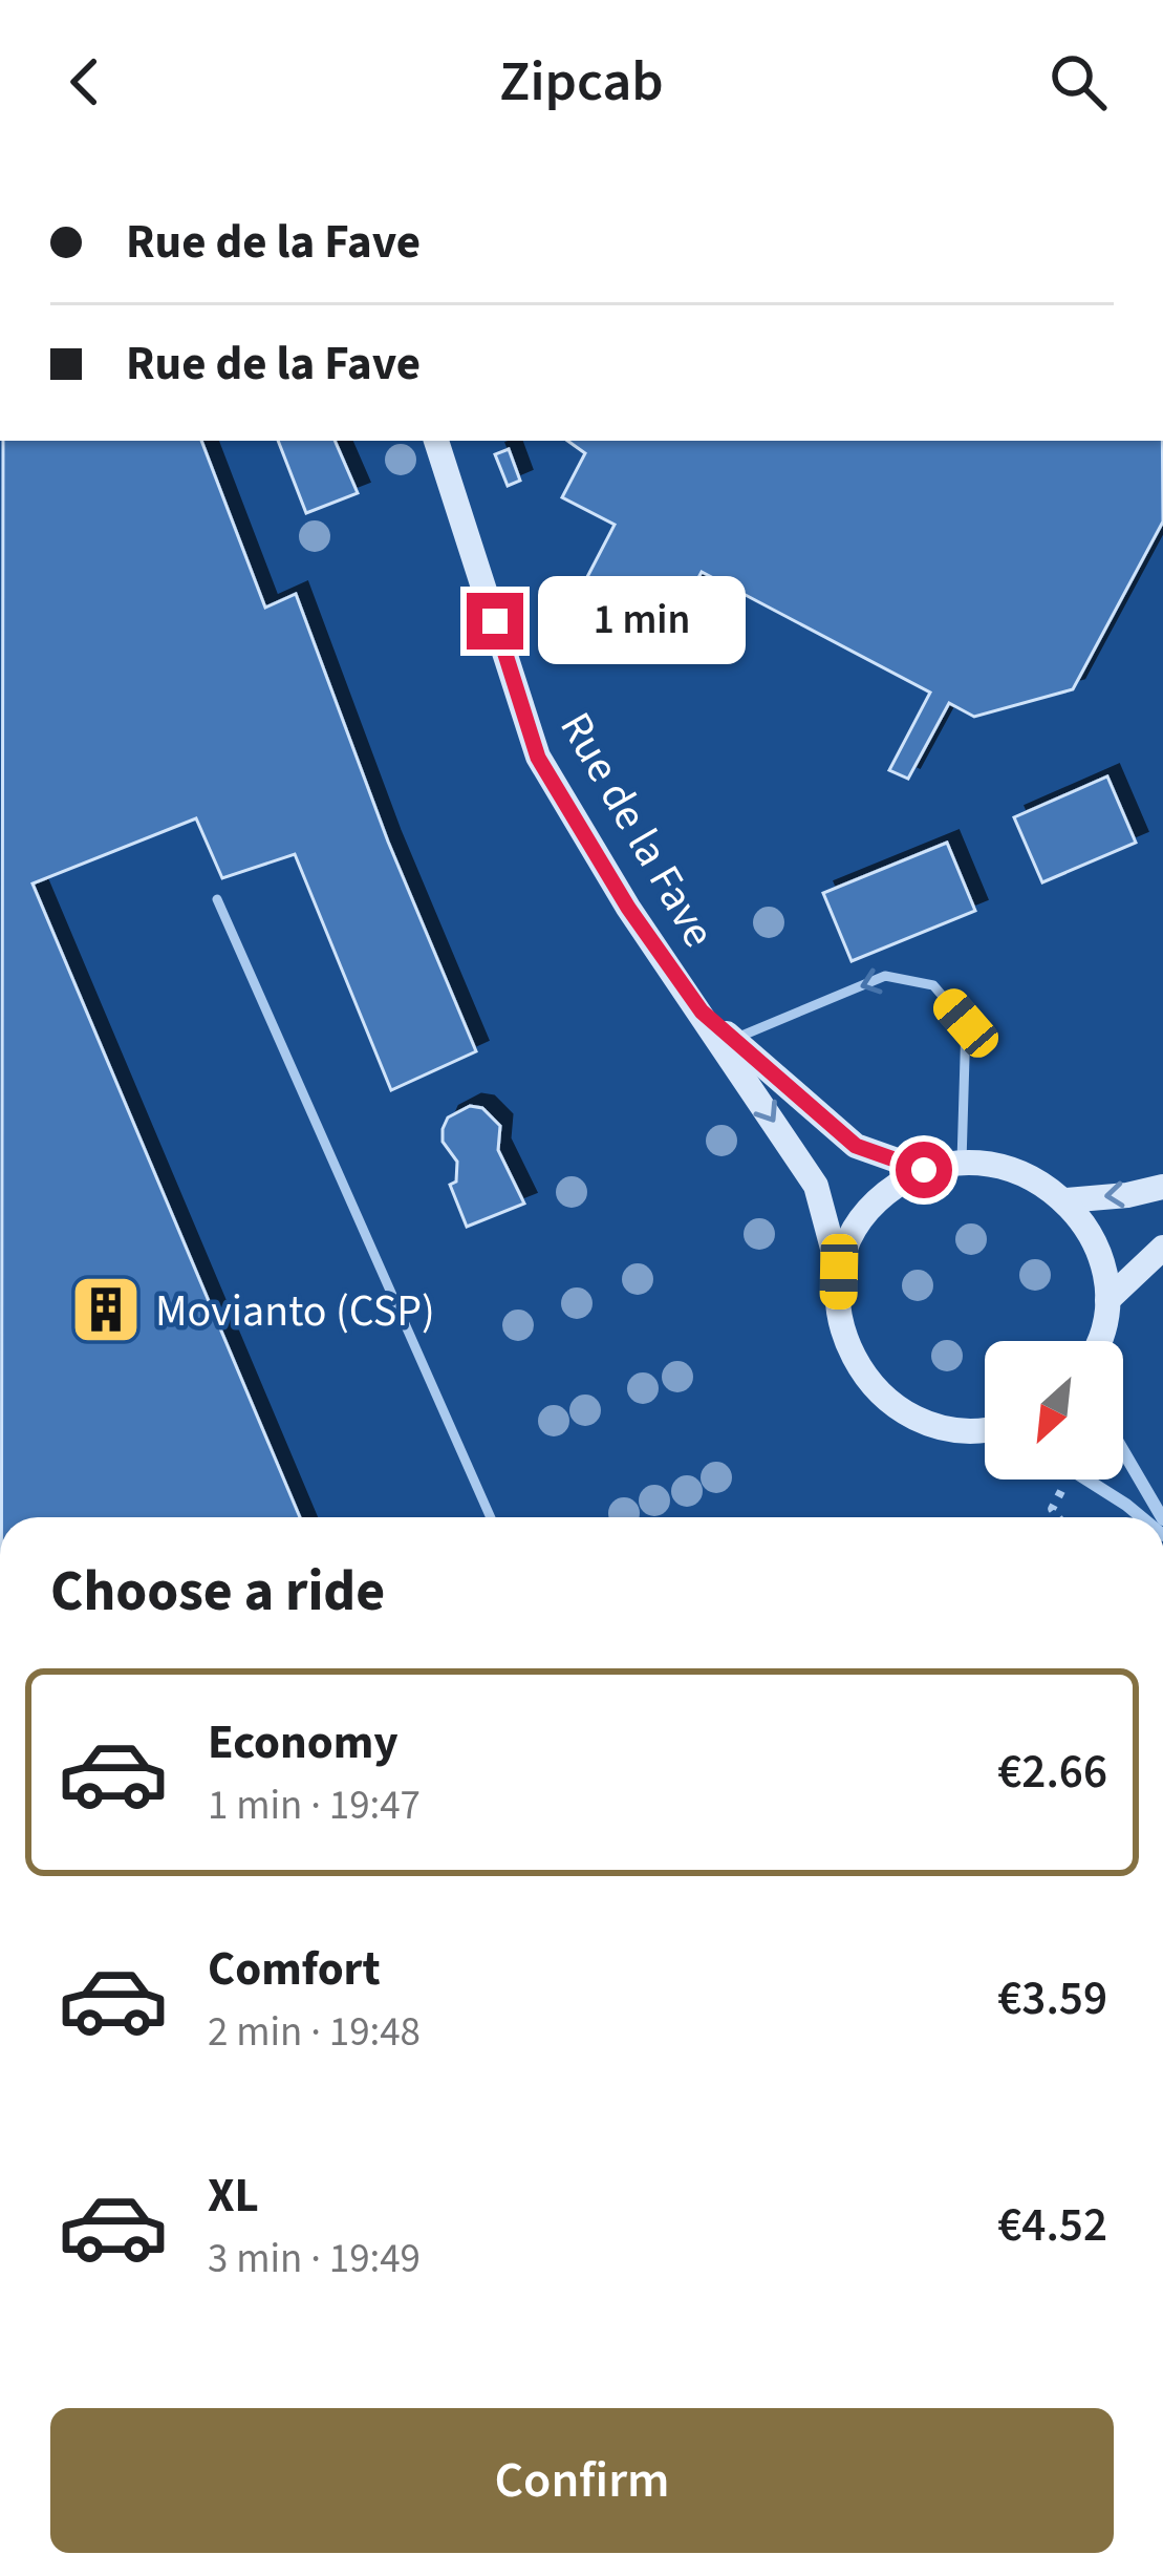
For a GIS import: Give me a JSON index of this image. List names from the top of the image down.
{
  "streets": {
    "main road": ["Rue de la Fave"]
  },
  "places": {
    "building": ["Movianto (CSP)"]
  },
  "north": "bottom left",
  "page": {
    "header": "Zipcab",
    "banner": ["Rue de la Fave", "Rue de la Fave"],
    "bubble": "1 min",
    "heading": "Choose a ride",
    "list": [
      {
        "name": "Economy",
        "note": "1 min · 19:47",
        "value": "€2.66"
      },
      {
        "name": "Comfort",
        "note": "2 min · 19:48",
        "value": "€3.59"
      },
      {
        "name": "XL",
        "note": "3 min · 19:49",
        "value": "€4.52"
      }
    ],
    "buttons": "Confirm"
  }
}
